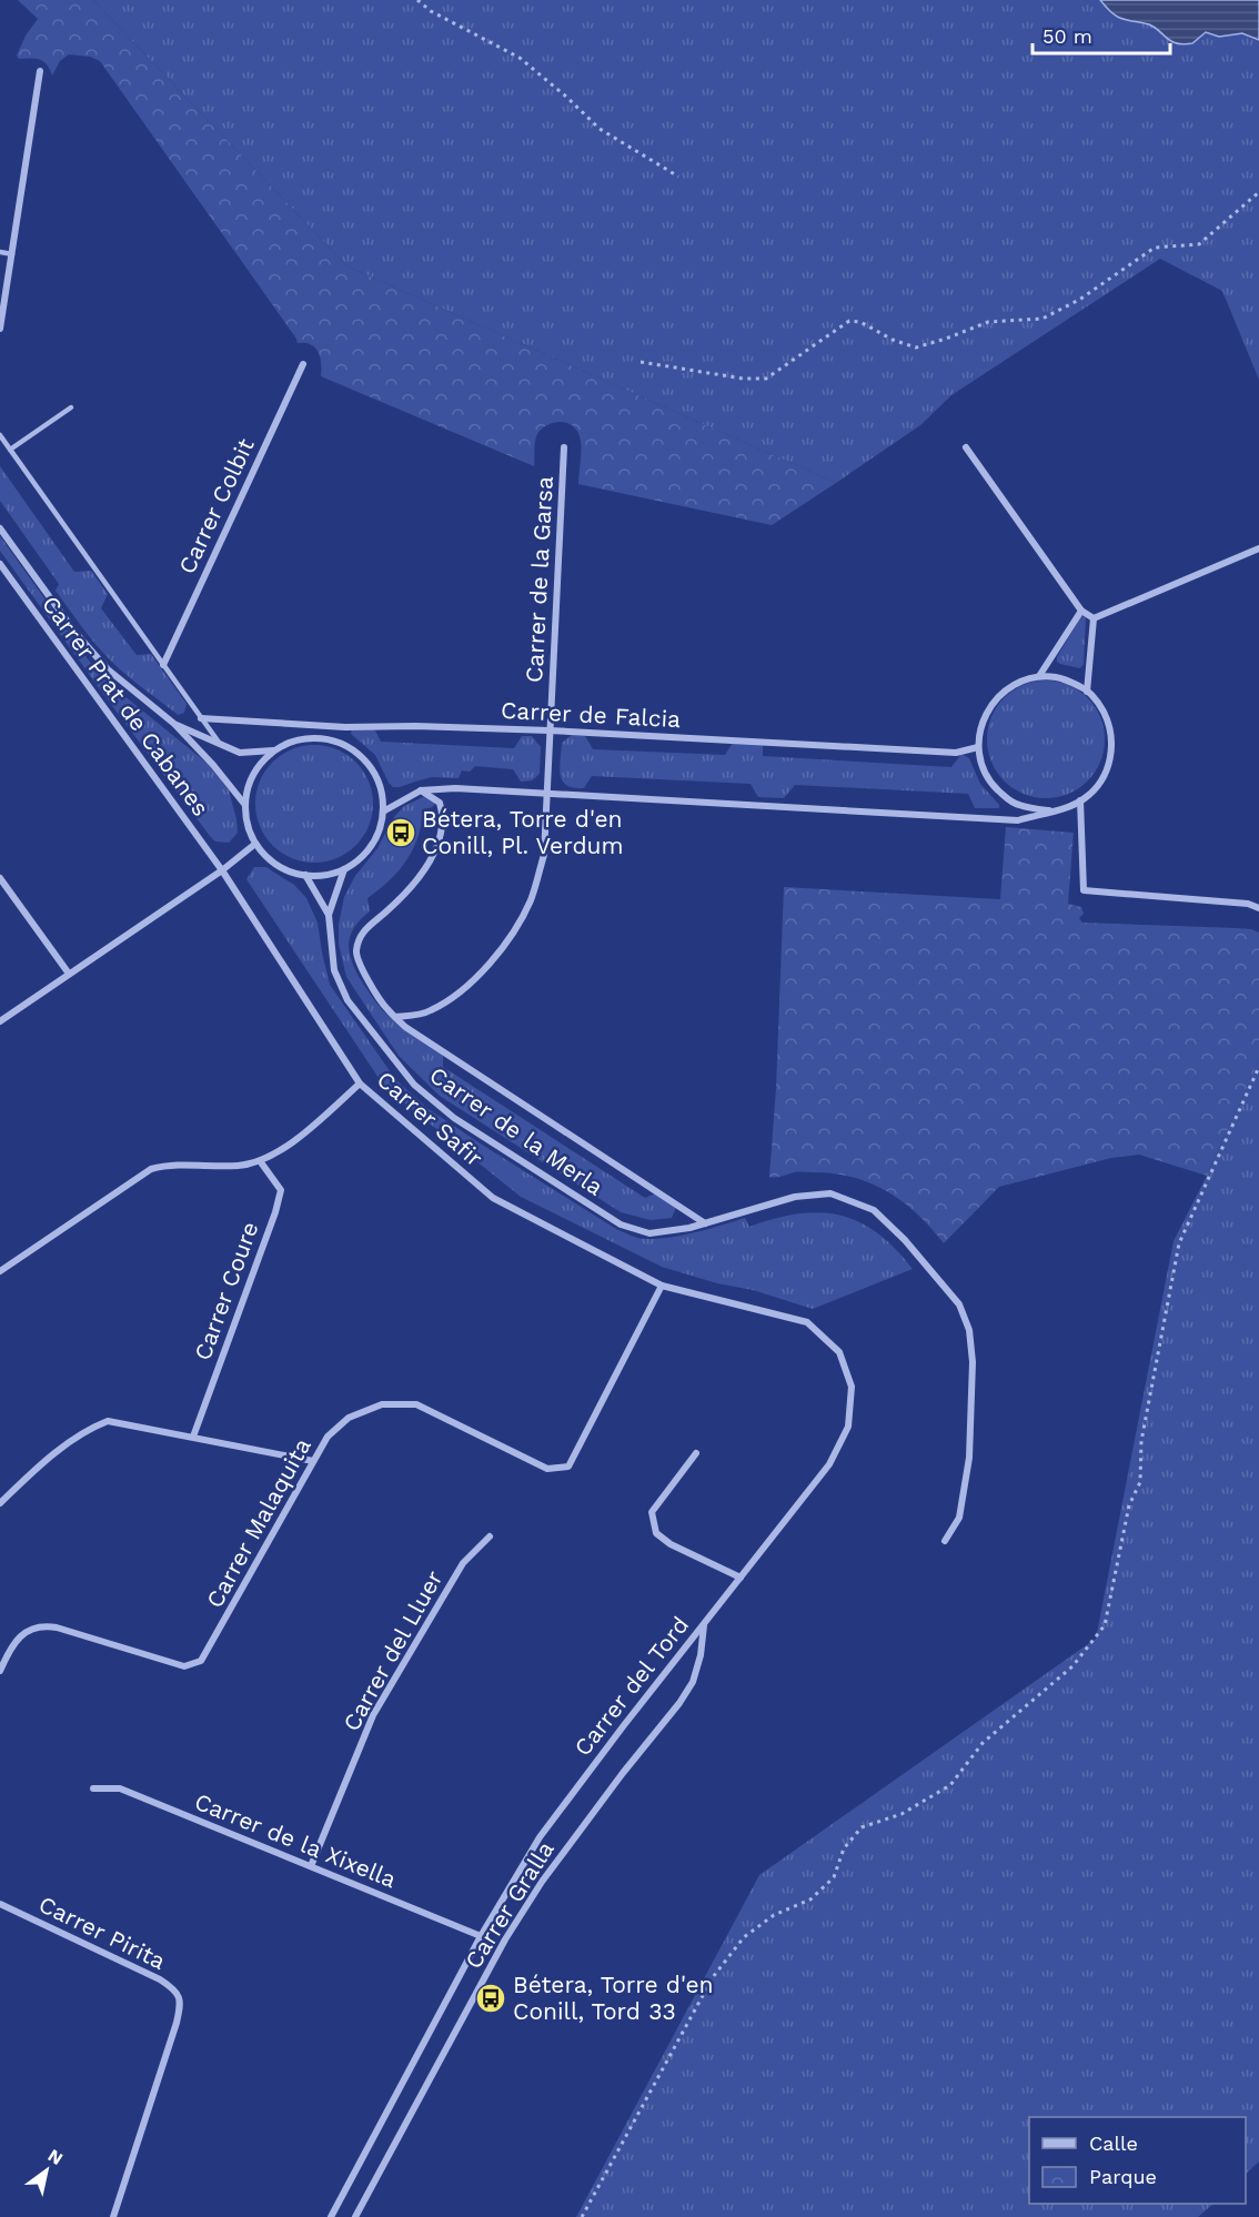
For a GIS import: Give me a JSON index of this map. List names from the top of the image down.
{
  "streets": {
    "street": [
      "Carrer Colbit",
      "Carrer de la Garsa",
      "Carrer Prat de Cabanes",
      "Carrer de Falcia",
      "Carrer Safir",
      "Carrer de la Merla",
      "Carrer Coure",
      "Carrer Malaquita",
      "Carrer del Lluer",
      "Carrer del Tord",
      "Carrer de la Xixella",
      "Carrer Gralla",
      "Carrer Pirita"
    ]
  },
  "crossings": [
    ["Carrer de la Garsa", "Carrer de Falcia"],
    ["Carrer de la Garsa", "Carrer de la Merla"],
    ["Carrer Prat de Cabanes", "Carrer Safir"],
    ["Carrer Safir", "Carrer Malaquita"],
    ["Carrer Safir", "Carrer del Tord"],
    ["Carrer Malaquita", "Carrer del Tord"],
    ["Carrer del Lluer", "Carrer de la Xixella"],
    ["Carrer del Tord", "Carrer de la Xixella"],
    ["Carrer del Tord", "Carrer Gralla"]
  ],
  "places": {
    "bus stop": ["Bétera, Torre d'en Conill, Pl. Verdum", "Bétera, Torre d'en Conill, Tord 33"]
  },
  "legend": ["Calle", "Parque"],
  "scale_bar": "50 m",
  "north": "top right"
}
